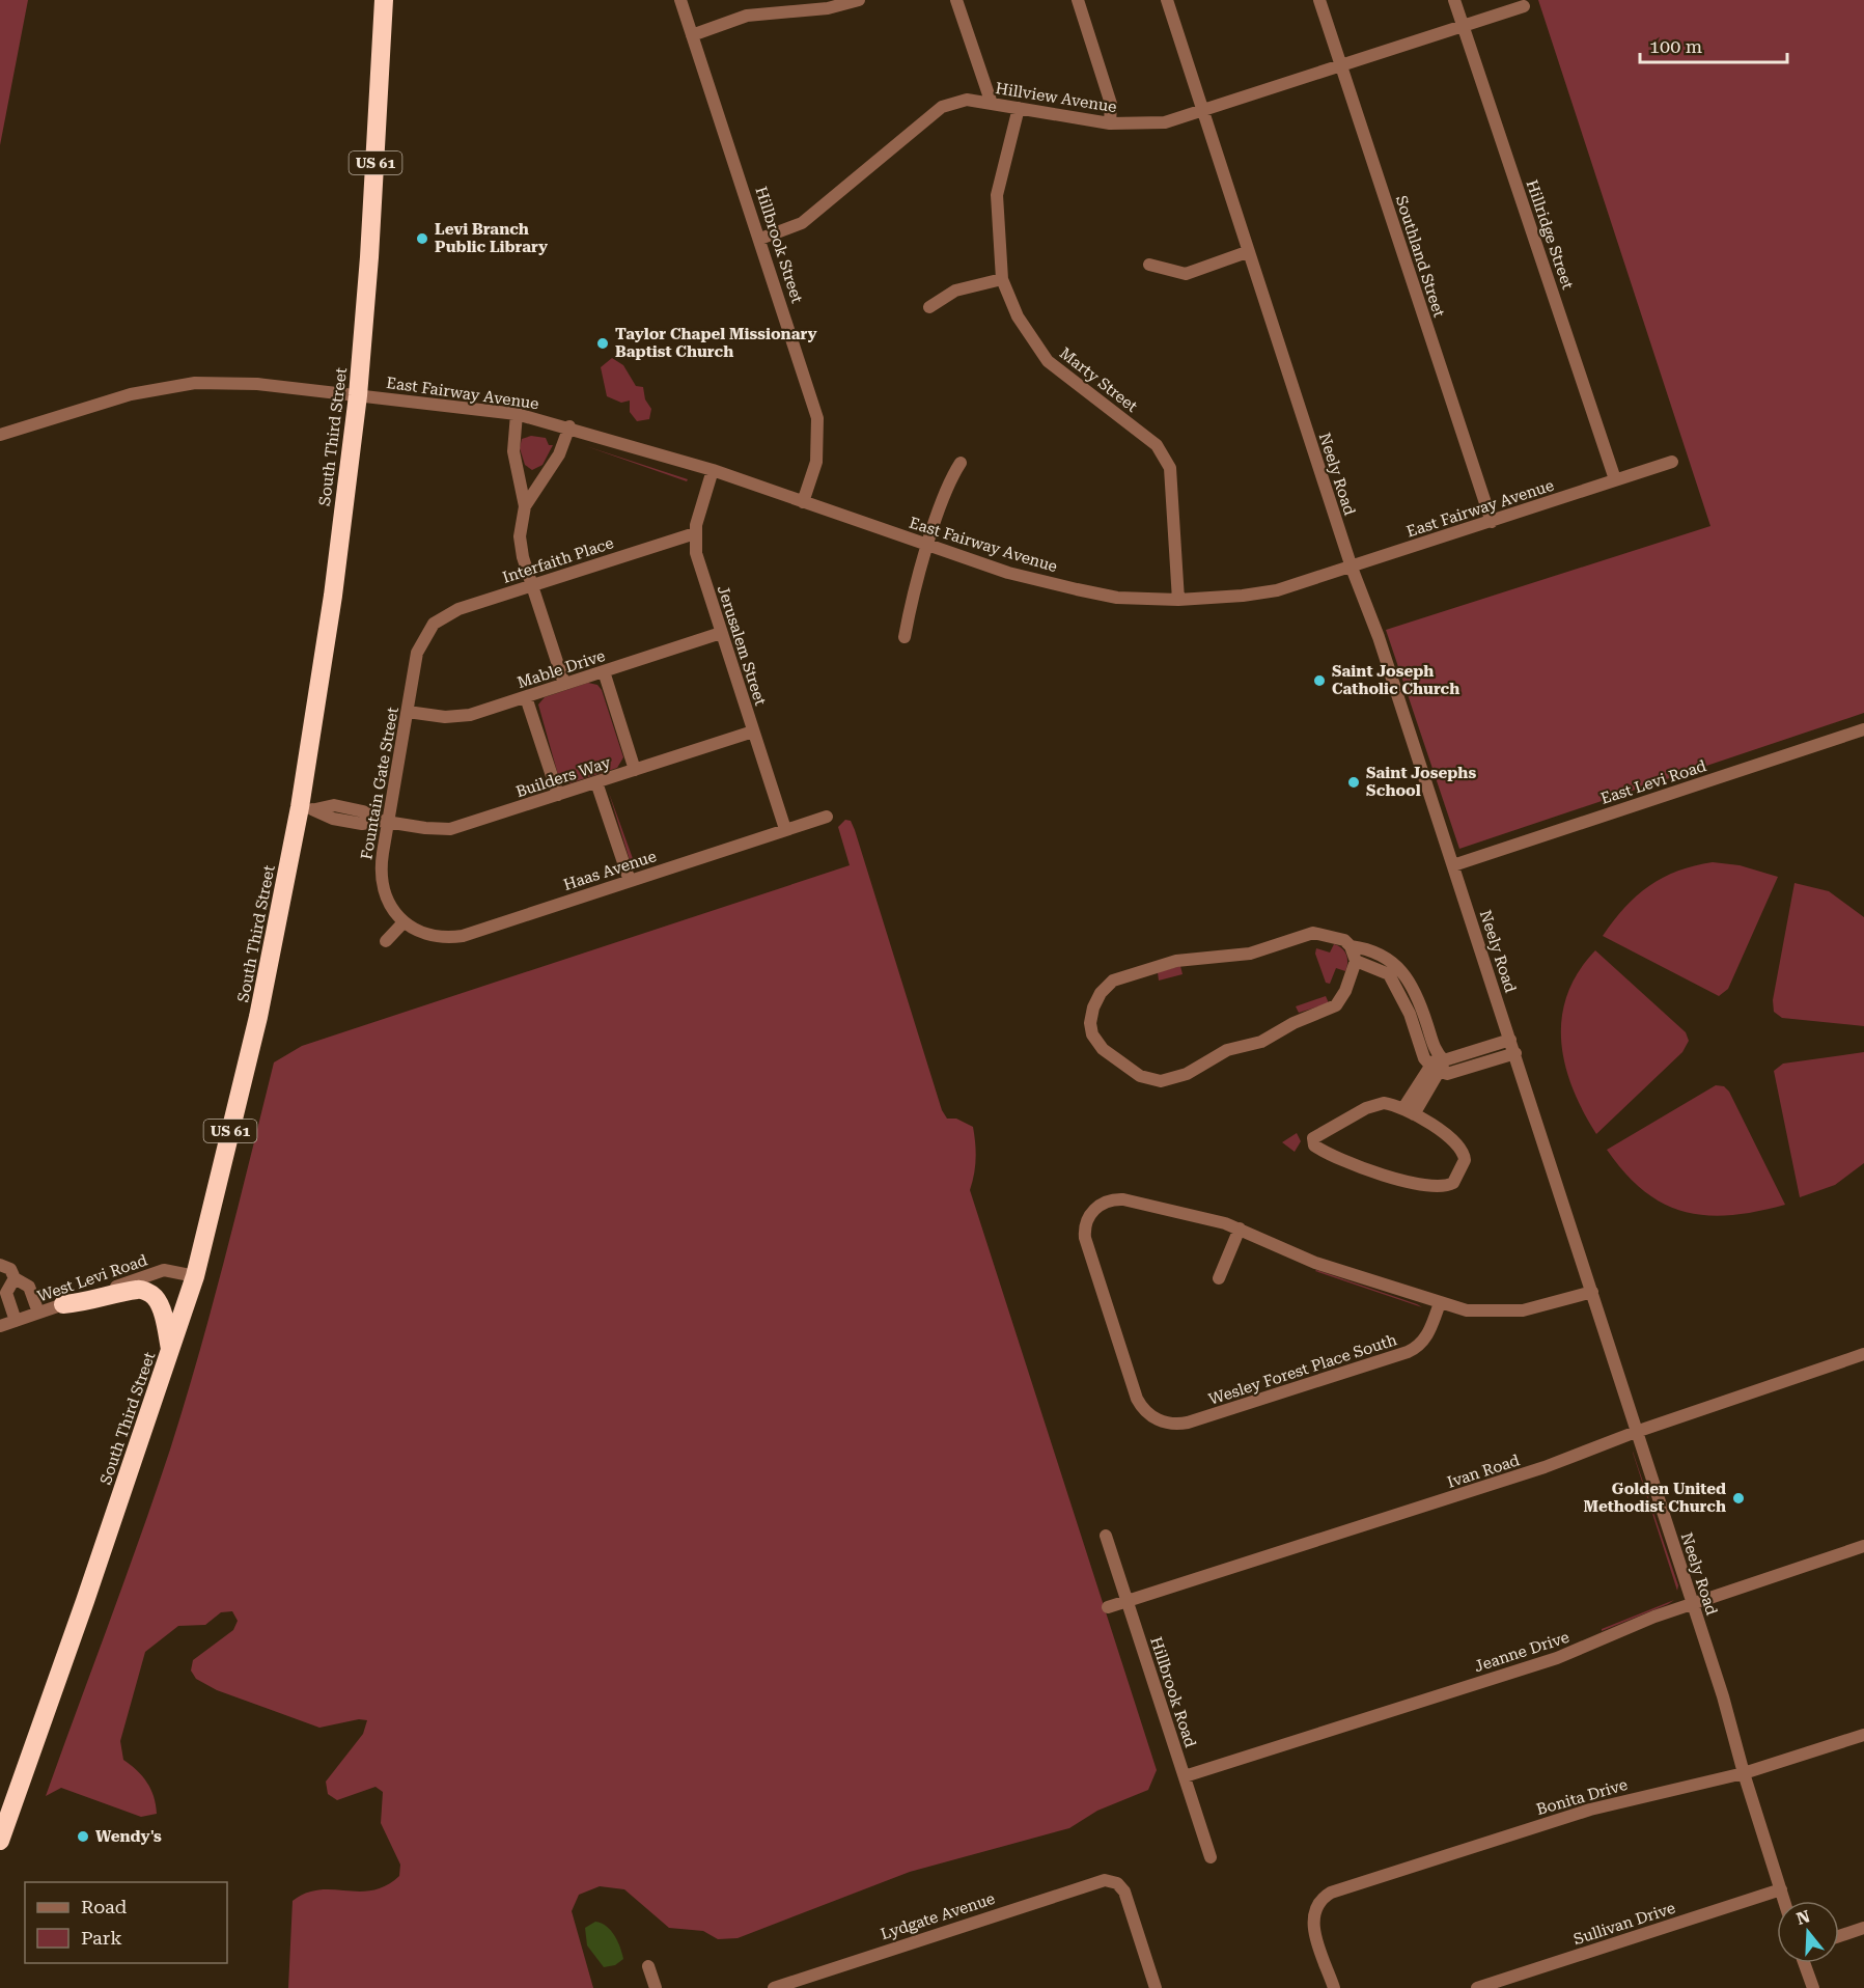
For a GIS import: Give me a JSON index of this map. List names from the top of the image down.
{
  "streets": {
    "highway": ["US 61", "South Third Street"],
    "street": [
      "Hillview Avenue",
      "Hillridge Street",
      "Hillbrook Street",
      "Southland Street",
      "Marty Street",
      "East Fairway Avenue",
      "Neely Road",
      "Interfaith Place",
      "Jerusalem Street",
      "Mable Drive",
      "Builders Way",
      "East Levi Road",
      "Fountain Gate Street",
      "Haas Avenue",
      "West Levi Road",
      "Wesley Forest Place South",
      "Ivan Road",
      "Jeanne Drive",
      "Hillbrook Road",
      "Bonita Drive",
      "Lydgate Avenue",
      "Sullivan Drive"
    ]
  },
  "crossings": [
    ["Hillview Avenue", "Hillridge Street"],
    ["Hillview Avenue", "Hillbrook Street"],
    ["Hillview Avenue", "Southland Street"],
    ["Hillview Avenue", "Marty Street"],
    ["Hillview Avenue", "Neely Road"],
    ["Hillridge Street", "East Fairway Avenue"],
    ["Hillbrook Street", "East Fairway Avenue"],
    ["Southland Street", "East Fairway Avenue"],
    ["Marty Street", "East Fairway Avenue"],
    ["East Fairway Avenue", "South Third Street"],
    ["East Fairway Avenue", "Neely Road"],
    ["East Fairway Avenue", "Jerusalem Street"],
    ["South Third Street", "Builders Way"],
    ["South Third Street", "West Levi Road"],
    ["Neely Road", "East Levi Road"],
    ["Neely Road", "Ivan Road"],
    ["Neely Road", "Jeanne Drive"],
    ["Neely Road", "Bonita Drive"],
    ["Neely Road", "Sullivan Drive"],
    ["Interfaith Place", "Jerusalem Street"],
    ["Interfaith Place", "Fountain Gate Street"],
    ["Jerusalem Street", "Mable Drive"],
    ["Jerusalem Street", "Builders Way"],
    ["Jerusalem Street", "Haas Avenue"],
    ["Mable Drive", "Fountain Gate Street"],
    ["Builders Way", "Fountain Gate Street"],
    ["Fountain Gate Street", "Haas Avenue"],
    ["Ivan Road", "Hillbrook Road"],
    ["Jeanne Drive", "Hillbrook Road"]
  ],
  "places": [
    "Levi Branch Public Library",
    "Taylor Chapel Missionary Baptist Church",
    "Saint Joseph Catholic Church",
    "Saint Josephs School",
    "Golden United Methodist Church",
    "Wendy's"
  ],
  "legend": ["Road", "Park"],
  "scale_bar": "100 m",
  "north": "top"
}
